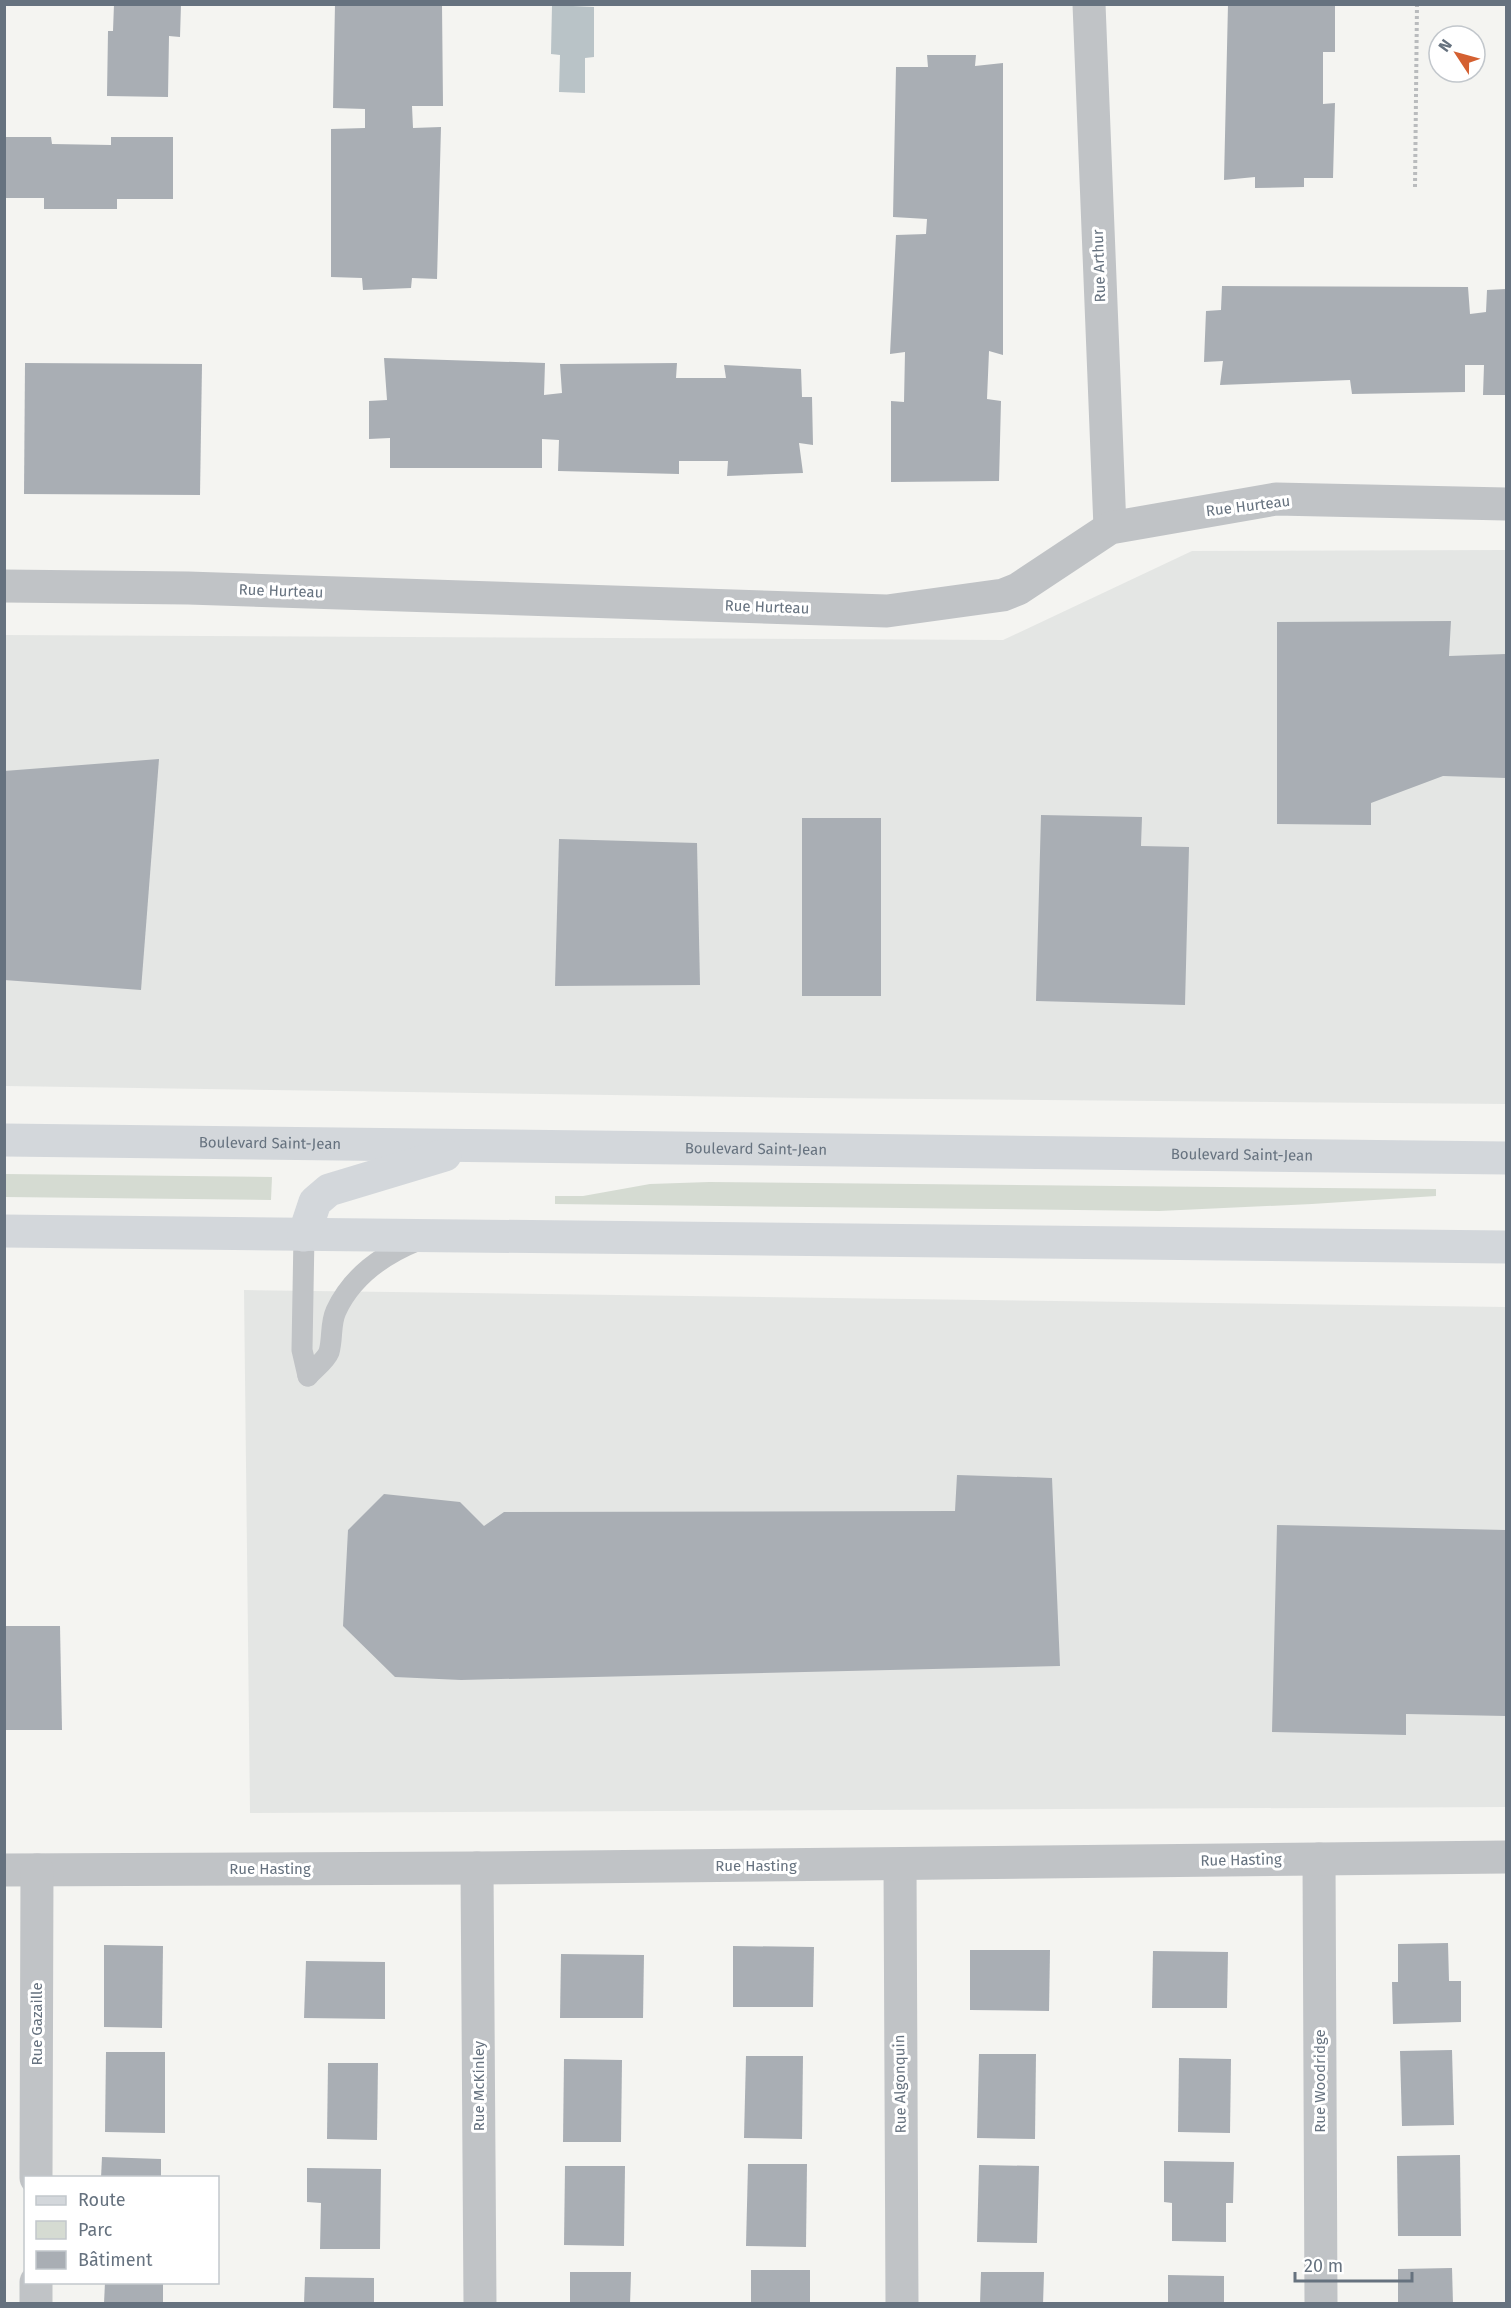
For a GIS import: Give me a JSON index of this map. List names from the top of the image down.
{
  "streets": {
    "main road": ["Boulevard Saint-Jean"],
    "street": [
      "Rue Arthur",
      "Rue Hurteau",
      "Rue Hasting",
      "Rue Gazaille",
      "Rue Woodridge",
      "Rue Algonquin",
      "Rue McKinley"
    ]
  },
  "crossings": [
    ["Rue Arthur", "Rue Hurteau"],
    ["Rue Hasting", "Rue Gazaille"],
    ["Rue Hasting", "Rue Woodridge"],
    ["Rue Hasting", "Rue Algonquin"],
    ["Rue Hasting", "Rue McKinley"]
  ],
  "legend": ["Route", "Parc", "Bâtiment"],
  "scale_bar": "20 m",
  "north": "top left"
}
